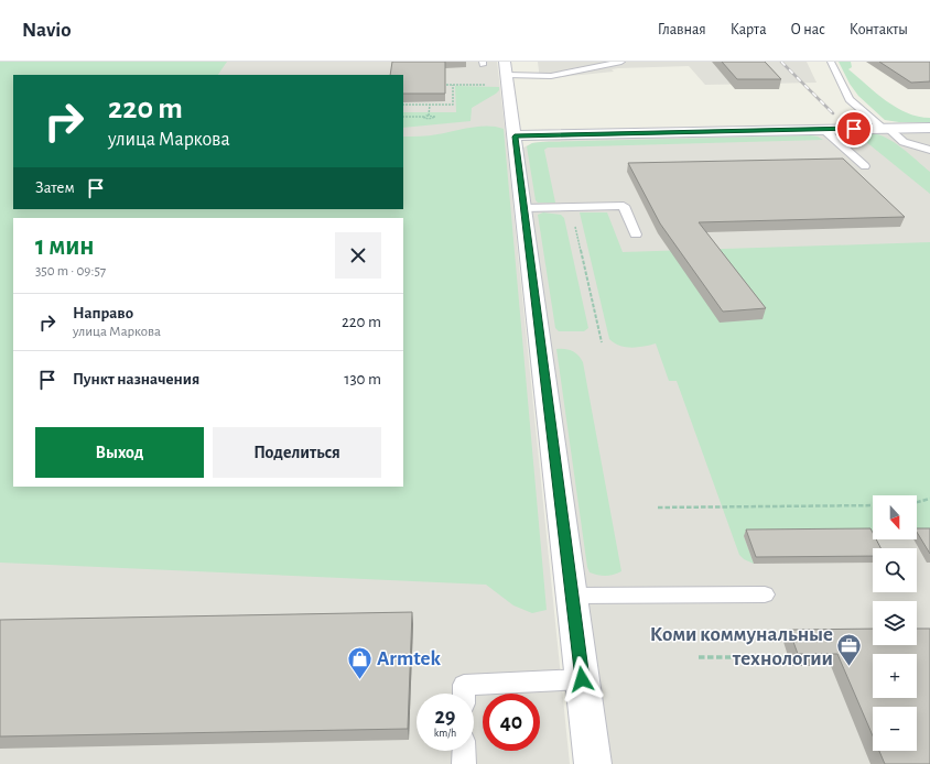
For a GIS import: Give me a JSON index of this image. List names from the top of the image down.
{
  "places": {
    "office": ["Коми коммунальные технологии"],
    "shop": ["Armtek"]
  },
  "north": "bottom",
  "page": {
    "header": "Navio",
    "nav": [
      "Главная",
      "Карта",
      "О нас",
      "Контакты"
    ],
    "turn": ["220 m", "улица Маркова"],
    "then": "Затем",
    "heading": ["1 мин", "350 m · 09:57"],
    "list": [
      {
        "name": "Направо",
        "note": "улица Маркова",
        "value": "220 m"
      },
      {
        "name": "Пункт назначения",
        "value": "130 m"
      }
    ],
    "buttons": ["Выход", "Поделиться"],
    "map_buttons": ["+", "−"],
    "speed": "29 km/h",
    "limit": "40"
  }
}
